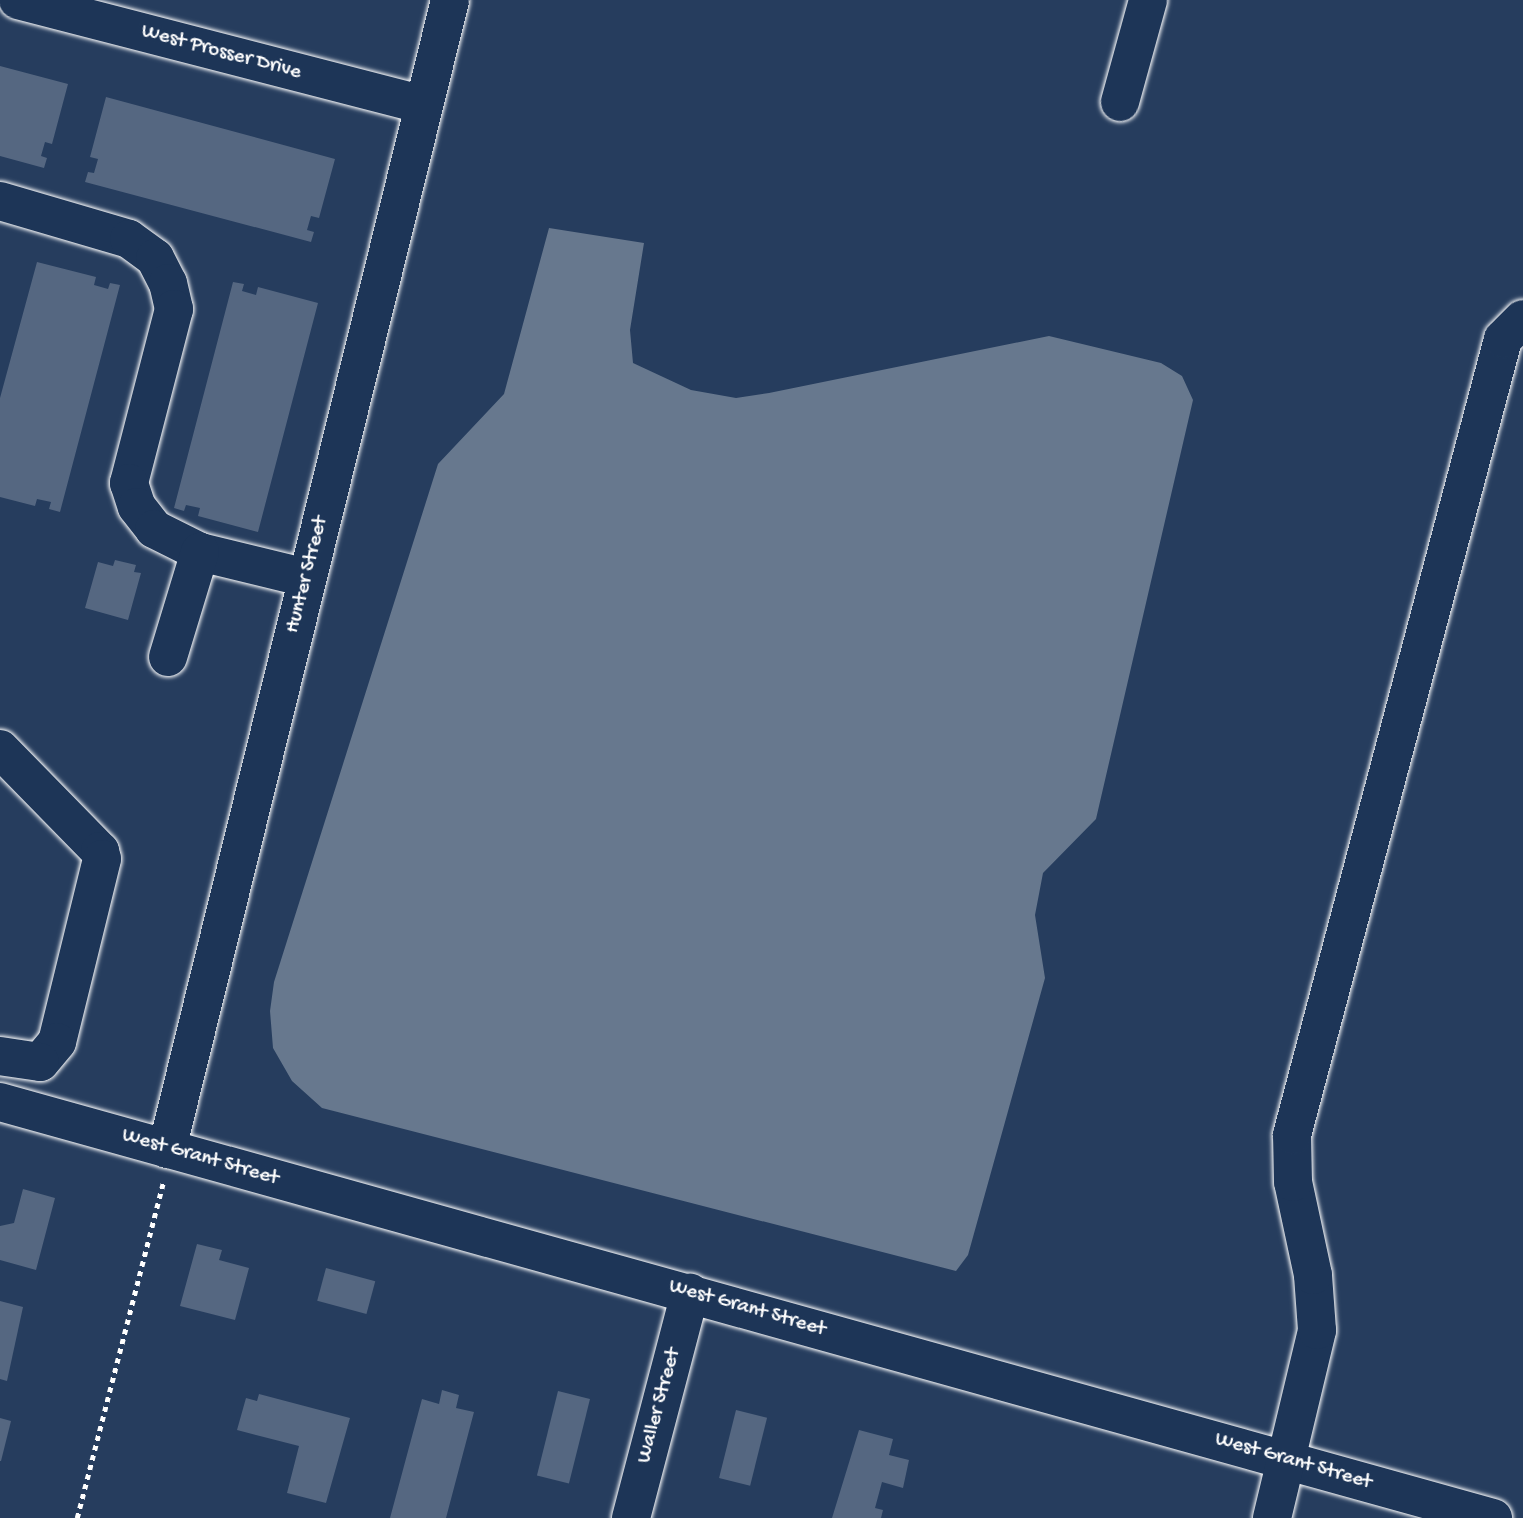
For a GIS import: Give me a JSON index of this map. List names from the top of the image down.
{
  "streets": {
    "street": [
      "West Prosser Drive",
      "Hunter Street",
      "West Grant Street",
      "Waller Street"
    ]
  },
  "crossings": [
    ["West Prosser Drive", "Hunter Street"],
    ["Hunter Street", "West Grant Street"],
    ["West Grant Street", "Waller Street"]
  ]
}
